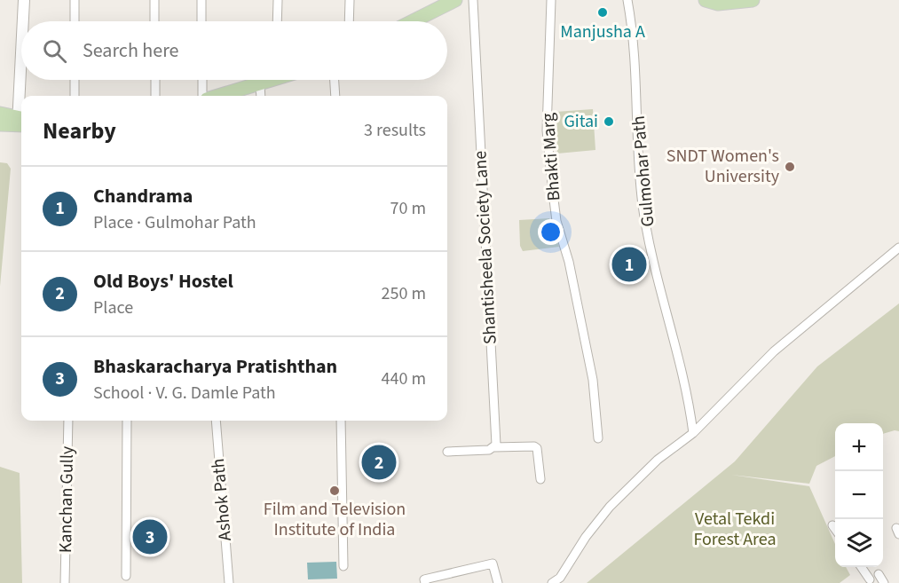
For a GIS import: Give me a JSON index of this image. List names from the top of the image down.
{
  "streets": {
    "street": [
      "Bhakti Marg",
      "Gulmohar Path",
      "Shantisheela Society Lane",
      "Kanchan Gully",
      "Ashok Path"
    ]
  },
  "parks": ["Vetal Tekdi Forest Area"],
  "places": [
    "Manjusha A",
    "Gitai",
    "SNDT Women's University",
    "Film and Television Institute of India"
  ],
  "page": {
    "search": "Search here",
    "heading": ["Nearby", "3 results"],
    "list": [
      {
        "mark": "1",
        "name": "Chandrama",
        "note": "Place · Gulmohar Path",
        "value": "70 m"
      },
      {
        "mark": "2",
        "name": "Old Boys' Hostel",
        "note": "Place",
        "value": "250 m"
      },
      {
        "mark": "3",
        "name": "Bhaskaracharya Pratishthan",
        "note": "School · V. G. Damle Path",
        "value": "440 m"
      }
    ],
    "pins": ["1", "2", "3"],
    "map_buttons": ["+", "−"]
  }
}
